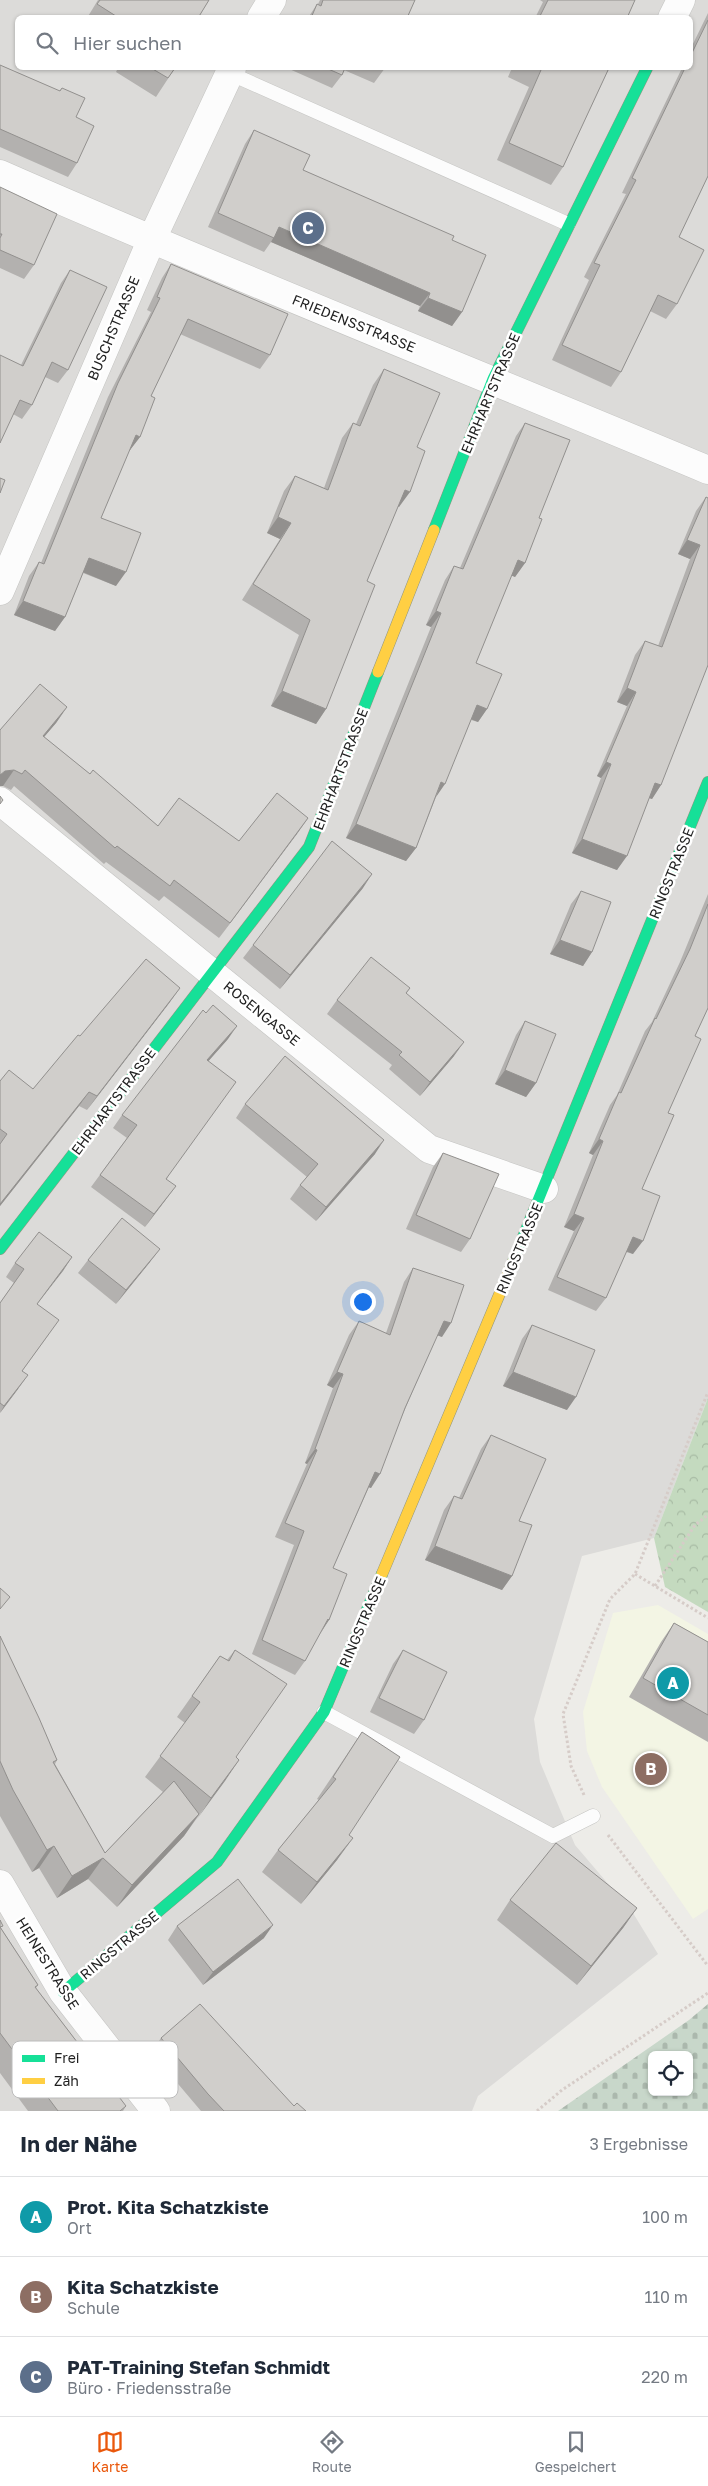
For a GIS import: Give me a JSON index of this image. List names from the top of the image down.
{
  "streets": {
    "street": [
      "FRIEDENSSTRASSE",
      "BUSCHSTRASSE",
      "EHRHARTSTRASSE",
      "RINGSTRASSE",
      "ROSENGASSE",
      "HEINESTRASSE"
    ]
  },
  "crossings": [
    ["FRIEDENSSTRASSE", "BUSCHSTRASSE"],
    ["FRIEDENSSTRASSE", "EHRHARTSTRASSE"],
    ["EHRHARTSTRASSE", "ROSENGASSE"],
    ["RINGSTRASSE", "ROSENGASSE"],
    ["RINGSTRASSE", "HEINESTRASSE"]
  ],
  "legend": ["Frei", "Zäh"],
  "page": {
    "search": "Hier suchen",
    "pins": ["C", "A", "B"],
    "heading": ["In der Nähe", "3 Ergebnisse"],
    "list": [
      {
        "mark": "A",
        "name": "Prot. Kita Schatzkiste",
        "note": "Ort",
        "value": "100 m"
      },
      {
        "mark": "B",
        "name": "Kita Schatzkiste",
        "note": "Schule",
        "value": "110 m"
      },
      {
        "mark": "C",
        "name": "PAT-Training Stefan Schmidt",
        "note": "Büro · Friedensstraße",
        "value": "220 m"
      }
    ],
    "nav": ["Karte", "Route", "Gespeichert"]
  }
}
